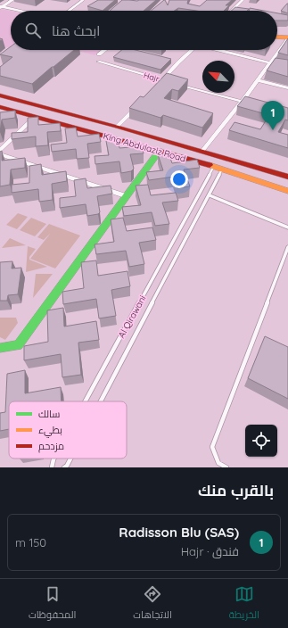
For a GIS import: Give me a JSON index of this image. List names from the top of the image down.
{
  "streets": {
    "main road": ["King Abdulaziz Road"],
    "street": ["Hajr"],
    "lane": ["Al Qirawani"]
  },
  "crossings": [
    ["King Abdulaziz Road", "Al Qirawani"]
  ],
  "legend": ["سالك", "بطيء", "مزدحم"],
  "north": "top left",
  "page": {
    "search": "ابحث هنا",
    "pins": "1",
    "heading": "بالقرب منك",
    "list": [
      {
        "mark": "1",
        "name": "Radisson Blu (SAS)",
        "note": "فندق · Hajr",
        "value": "150 m"
      }
    ],
    "nav": ["الخريطة", "الاتجاهات", "المحفوظات"]
  }
}
